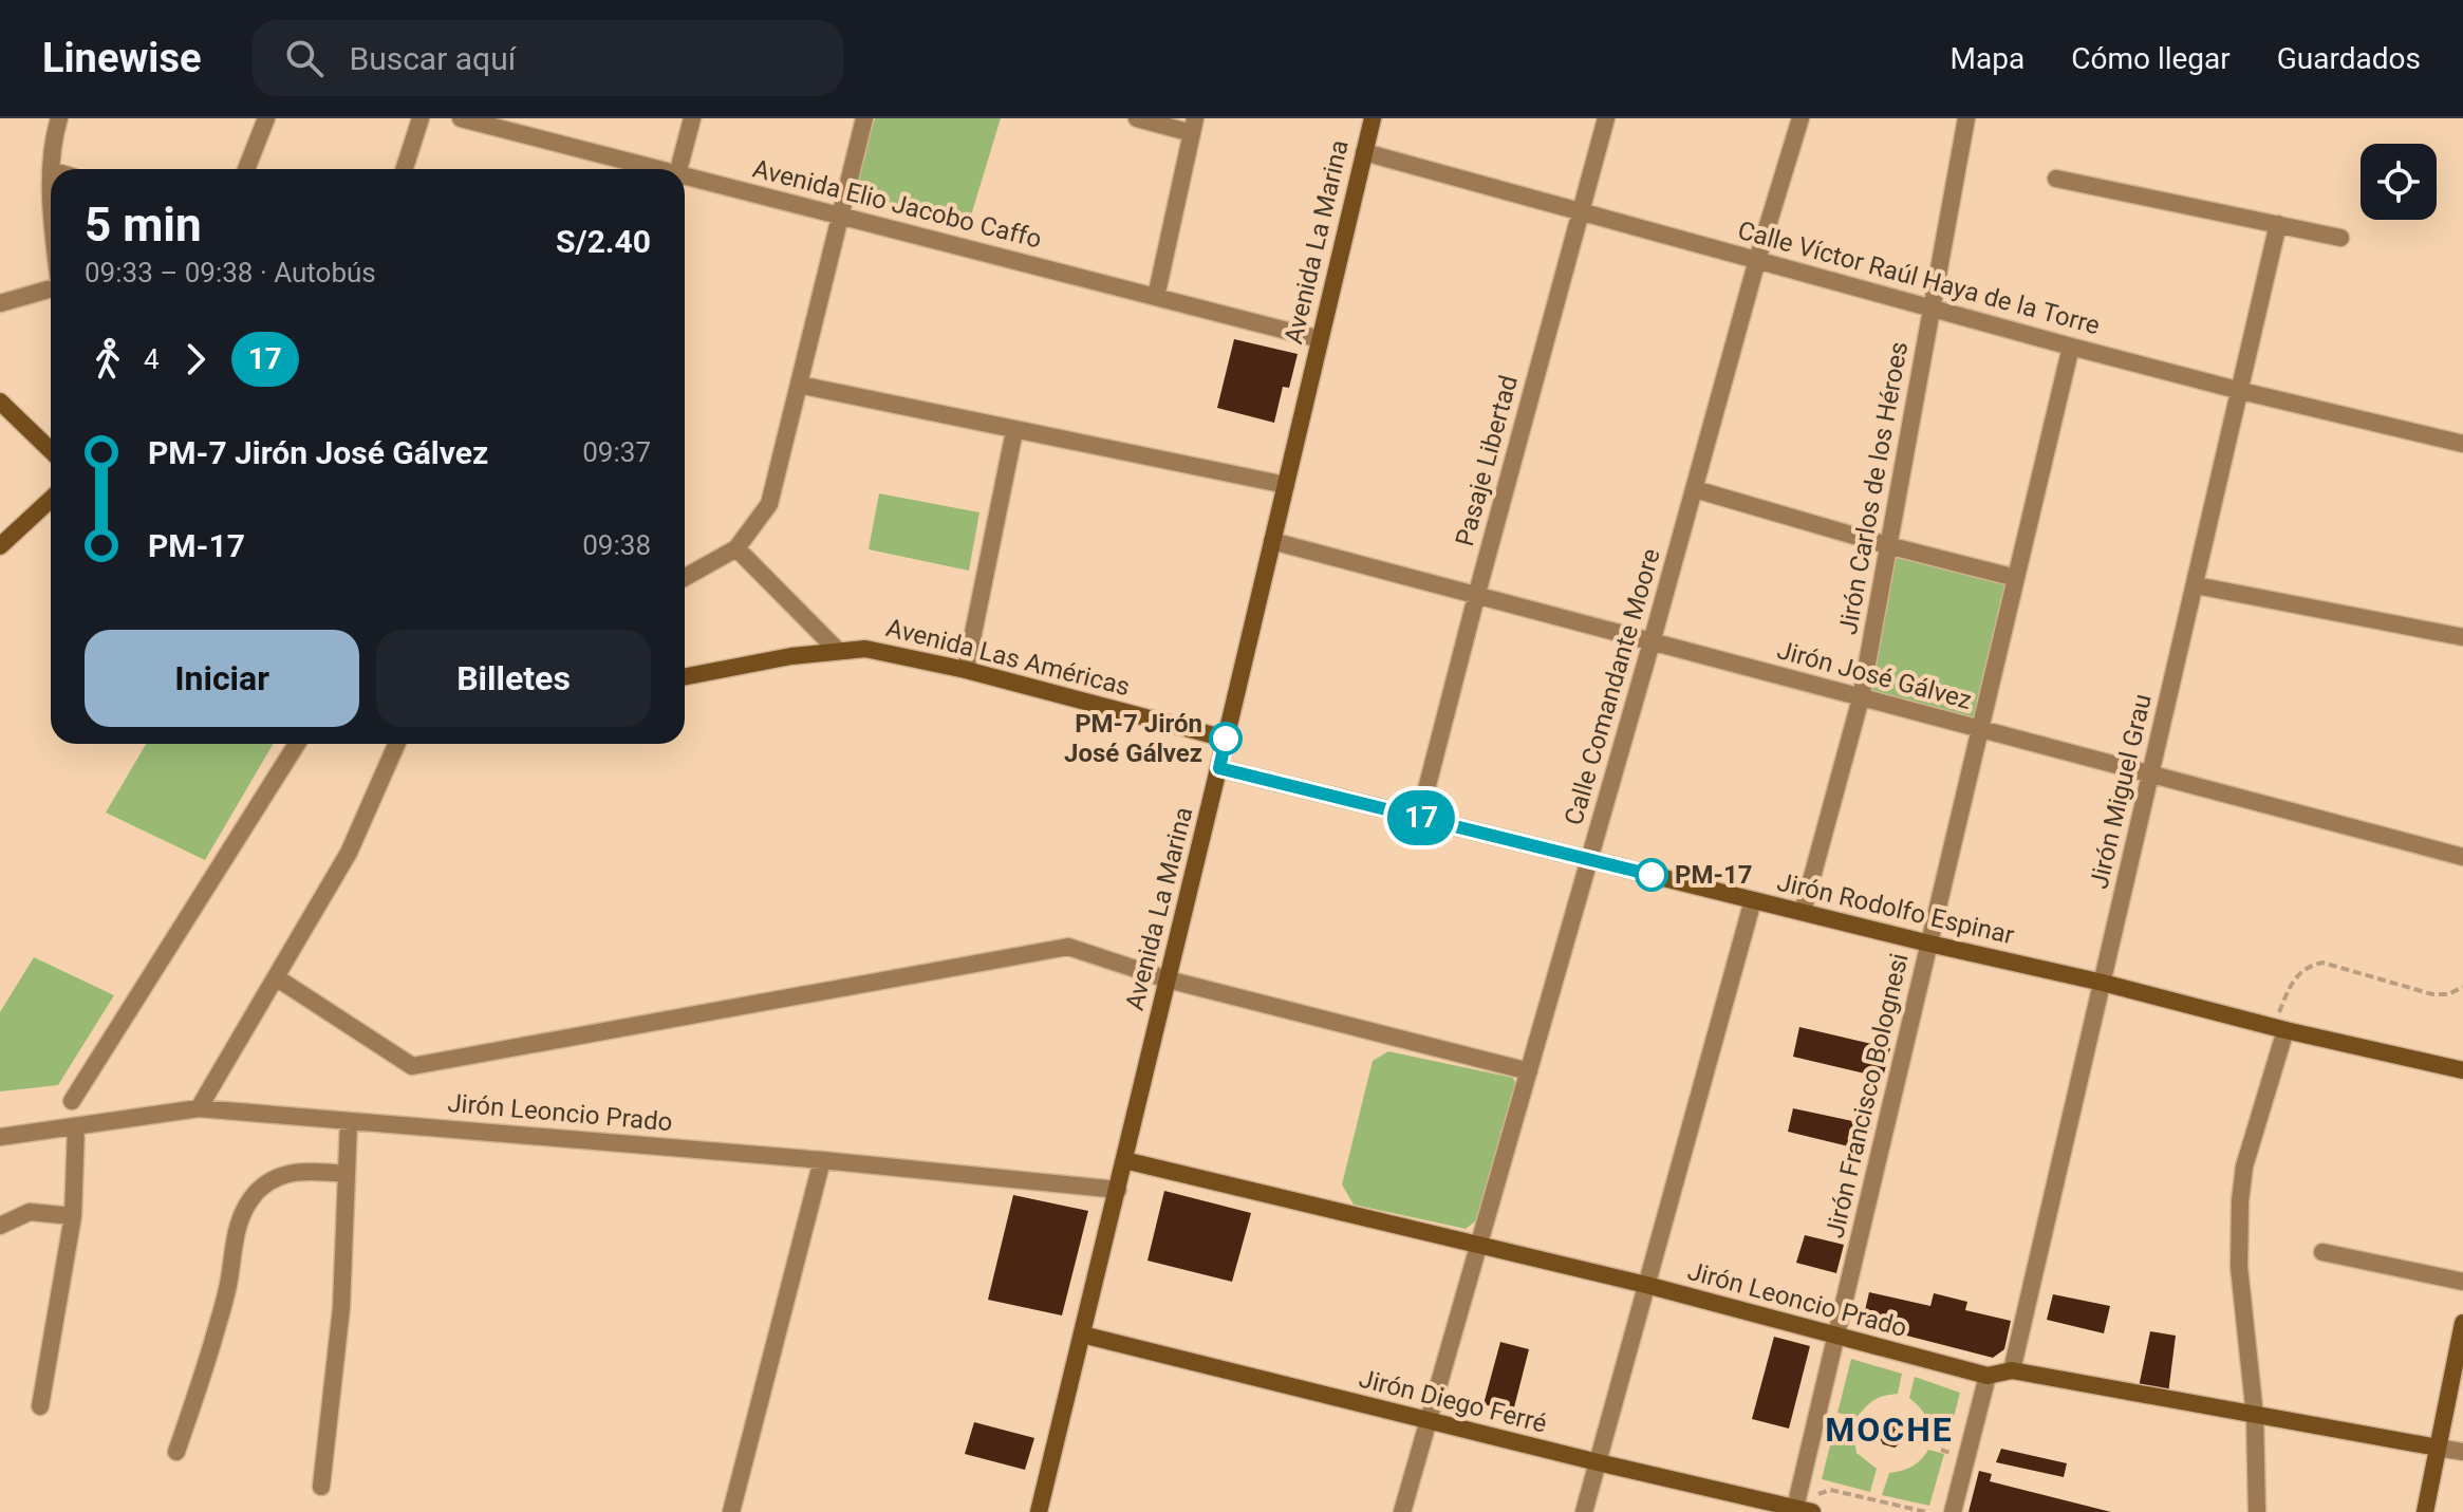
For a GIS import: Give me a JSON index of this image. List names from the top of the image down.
{
  "streets": {
    "street": [
      "Avenida Elio Jacobo Caffo",
      "Avenida La Marina",
      "Calle Víctor Raúl Haya de la Torre",
      "Pasaje Libertad",
      "Jirón Carlos de los Héroes",
      "Avenida Las Américas",
      "Jirón José Gálvez",
      "Calle Comandante Moore",
      "Jirón Miguel Grau",
      "Jirón Rodolfo Espinar",
      "Jirón Francisco Bolognesi",
      "Jirón Leoncio Prado",
      "Jirón Diego Ferré"
    ]
  },
  "crossings": [
    ["Avenida Elio Jacobo Caffo", "Avenida La Marina"],
    ["Avenida La Marina", "Calle Víctor Raúl Haya de la Torre"],
    ["Avenida La Marina", "Avenida Las Américas"],
    ["Avenida La Marina", "Jirón José Gálvez"],
    ["Avenida La Marina", "Jirón Rodolfo Espinar"],
    ["Avenida La Marina", "Jirón Leoncio Prado"],
    ["Avenida La Marina", "Jirón Diego Ferré"],
    ["Calle Víctor Raúl Haya de la Torre", "Pasaje Libertad"],
    ["Calle Víctor Raúl Haya de la Torre", "Jirón Carlos de los Héroes"],
    ["Calle Víctor Raúl Haya de la Torre", "Calle Comandante Moore"],
    ["Calle Víctor Raúl Haya de la Torre", "Jirón Miguel Grau"],
    ["Calle Víctor Raúl Haya de la Torre", "Jirón Francisco Bolognesi"],
    ["Pasaje Libertad", "Jirón José Gálvez"],
    ["Pasaje Libertad", "Jirón Rodolfo Espinar"],
    ["Jirón Carlos de los Héroes", "Jirón José Gálvez"],
    ["Jirón Carlos de los Héroes", "Jirón Rodolfo Espinar"],
    ["Jirón José Gálvez", "Calle Comandante Moore"],
    ["Jirón José Gálvez", "Jirón Miguel Grau"],
    ["Jirón José Gálvez", "Jirón Francisco Bolognesi"],
    ["Calle Comandante Moore", "Jirón Rodolfo Espinar"],
    ["Calle Comandante Moore", "Jirón Leoncio Prado"],
    ["Calle Comandante Moore", "Jirón Diego Ferré"],
    ["Jirón Miguel Grau", "Jirón Rodolfo Espinar"],
    ["Jirón Miguel Grau", "Jirón Leoncio Prado"],
    ["Jirón Rodolfo Espinar", "Jirón Francisco Bolognesi"],
    ["Jirón Francisco Bolognesi", "Jirón Leoncio Prado"],
    ["Jirón Francisco Bolognesi", "Jirón Diego Ferré"]
  ],
  "districts": ["MOCHE"],
  "places": ["PM-7 Jirón José Gálvez", "PM-17"],
  "lines": ["bus line 17"],
  "page": {
    "header": "Linewise",
    "search": "Buscar aquí",
    "nav": ["Mapa", "Cómo llegar", "Guardados"],
    "on_map": "17",
    "heading": ["5 min", "09:33 – 09:38 · Autobús", "S/2.40"],
    "legs": ["4", "17"],
    "list": [
      {
        "name": "PM-7 Jirón José Gálvez",
        "value": "09:37"
      },
      {
        "name": "PM-17",
        "value": "09:38"
      }
    ],
    "buttons": ["Iniciar", "Billetes"]
  }
}
